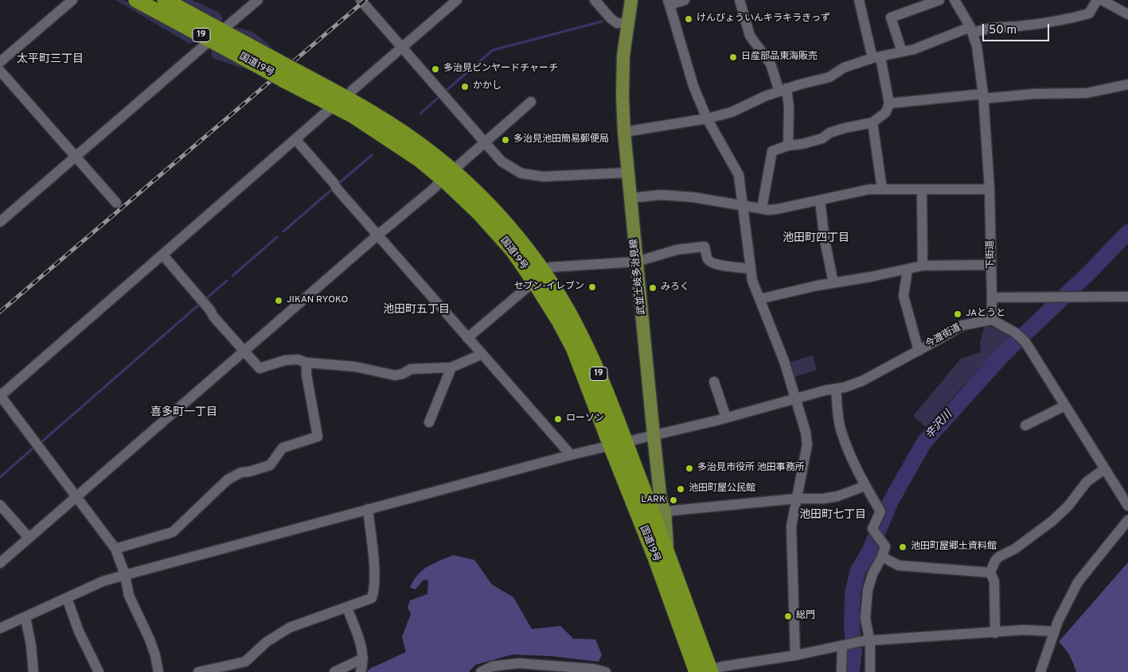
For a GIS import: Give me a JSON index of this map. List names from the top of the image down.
{
  "streets": {
    "highway": ["19", "国道19号"],
    "main road": ["武並土岐多治見線"],
    "street": ["下街道", "今渡街道"]
  },
  "crossings": [
    ["国道19号", "武並土岐多治見線"],
    ["国道19号", "今渡街道"],
    ["下街道", "今渡街道"],
    ["武並土岐多治見線", "今渡街道"]
  ],
  "districts": [
    "太平町三丁目",
    "池田町四丁目",
    "池田町五丁目",
    "喜多町一丁目",
    "池田町七丁目"
  ],
  "water": ["辛沢川"],
  "places": [
    "けんびょういんキラキラきっず",
    "日産部品東海販売",
    "多治見ビンヤードチャーチ",
    "かかし",
    "多治見池田簡易郵便局",
    "セブン-イレブン",
    "みろく",
    "JIKAN RYOKO",
    "JAとうと",
    "ローソン",
    "多治見市役所 池田事務所",
    "池田町屋公民館",
    "LARK",
    "池田町屋郷土資料館",
    "総門"
  ],
  "scale_bar": "50 m"
}
